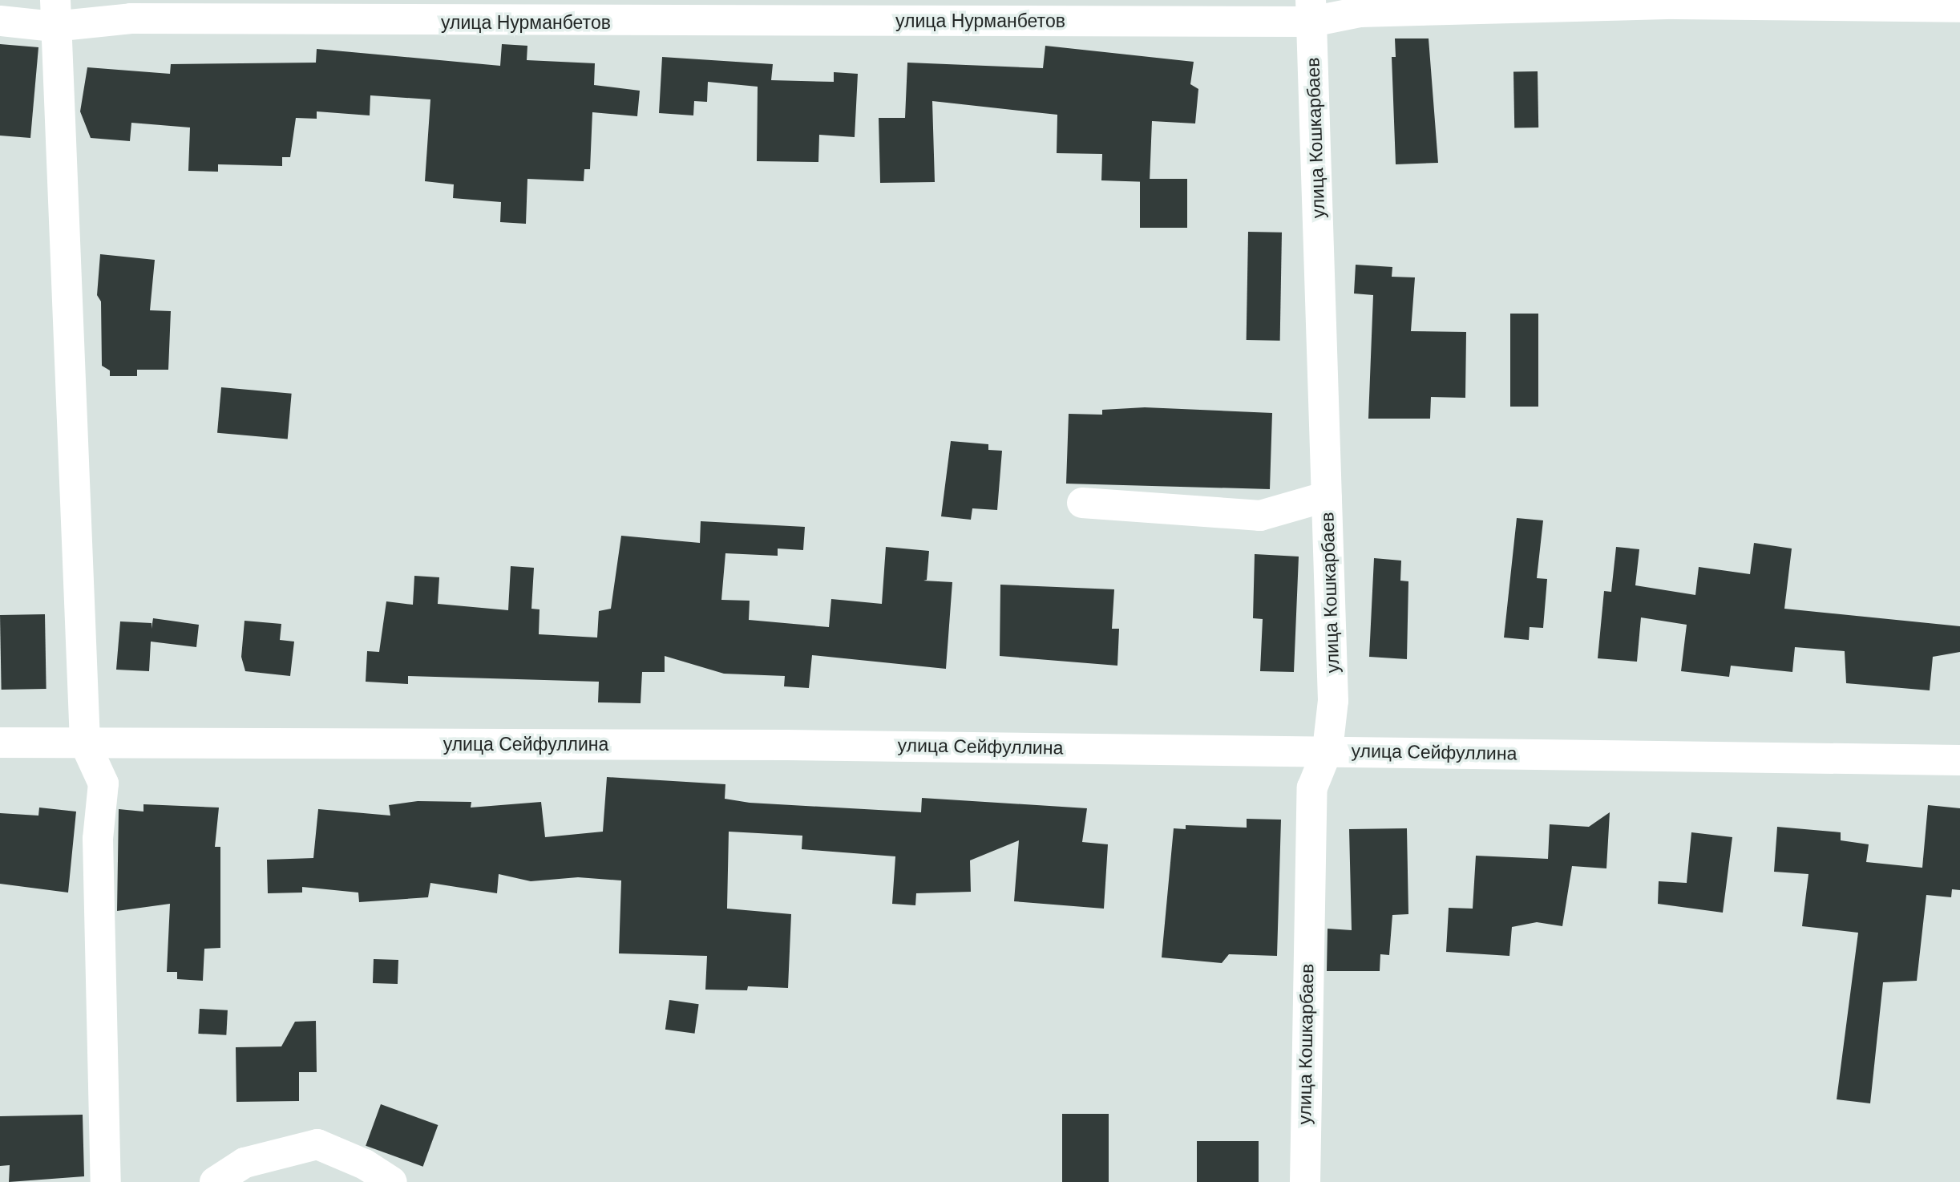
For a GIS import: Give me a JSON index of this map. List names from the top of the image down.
{
  "streets": {
    "street": ["улица Нурманбетов", "улица Кошкарбаев", "улица Сейфуллина"]
  },
  "crossings": [
    ["улица Нурманбетов", "улица Кошкарбаев"],
    ["улица Кошкарбаев", "улица Сейфуллина"]
  ]
}
